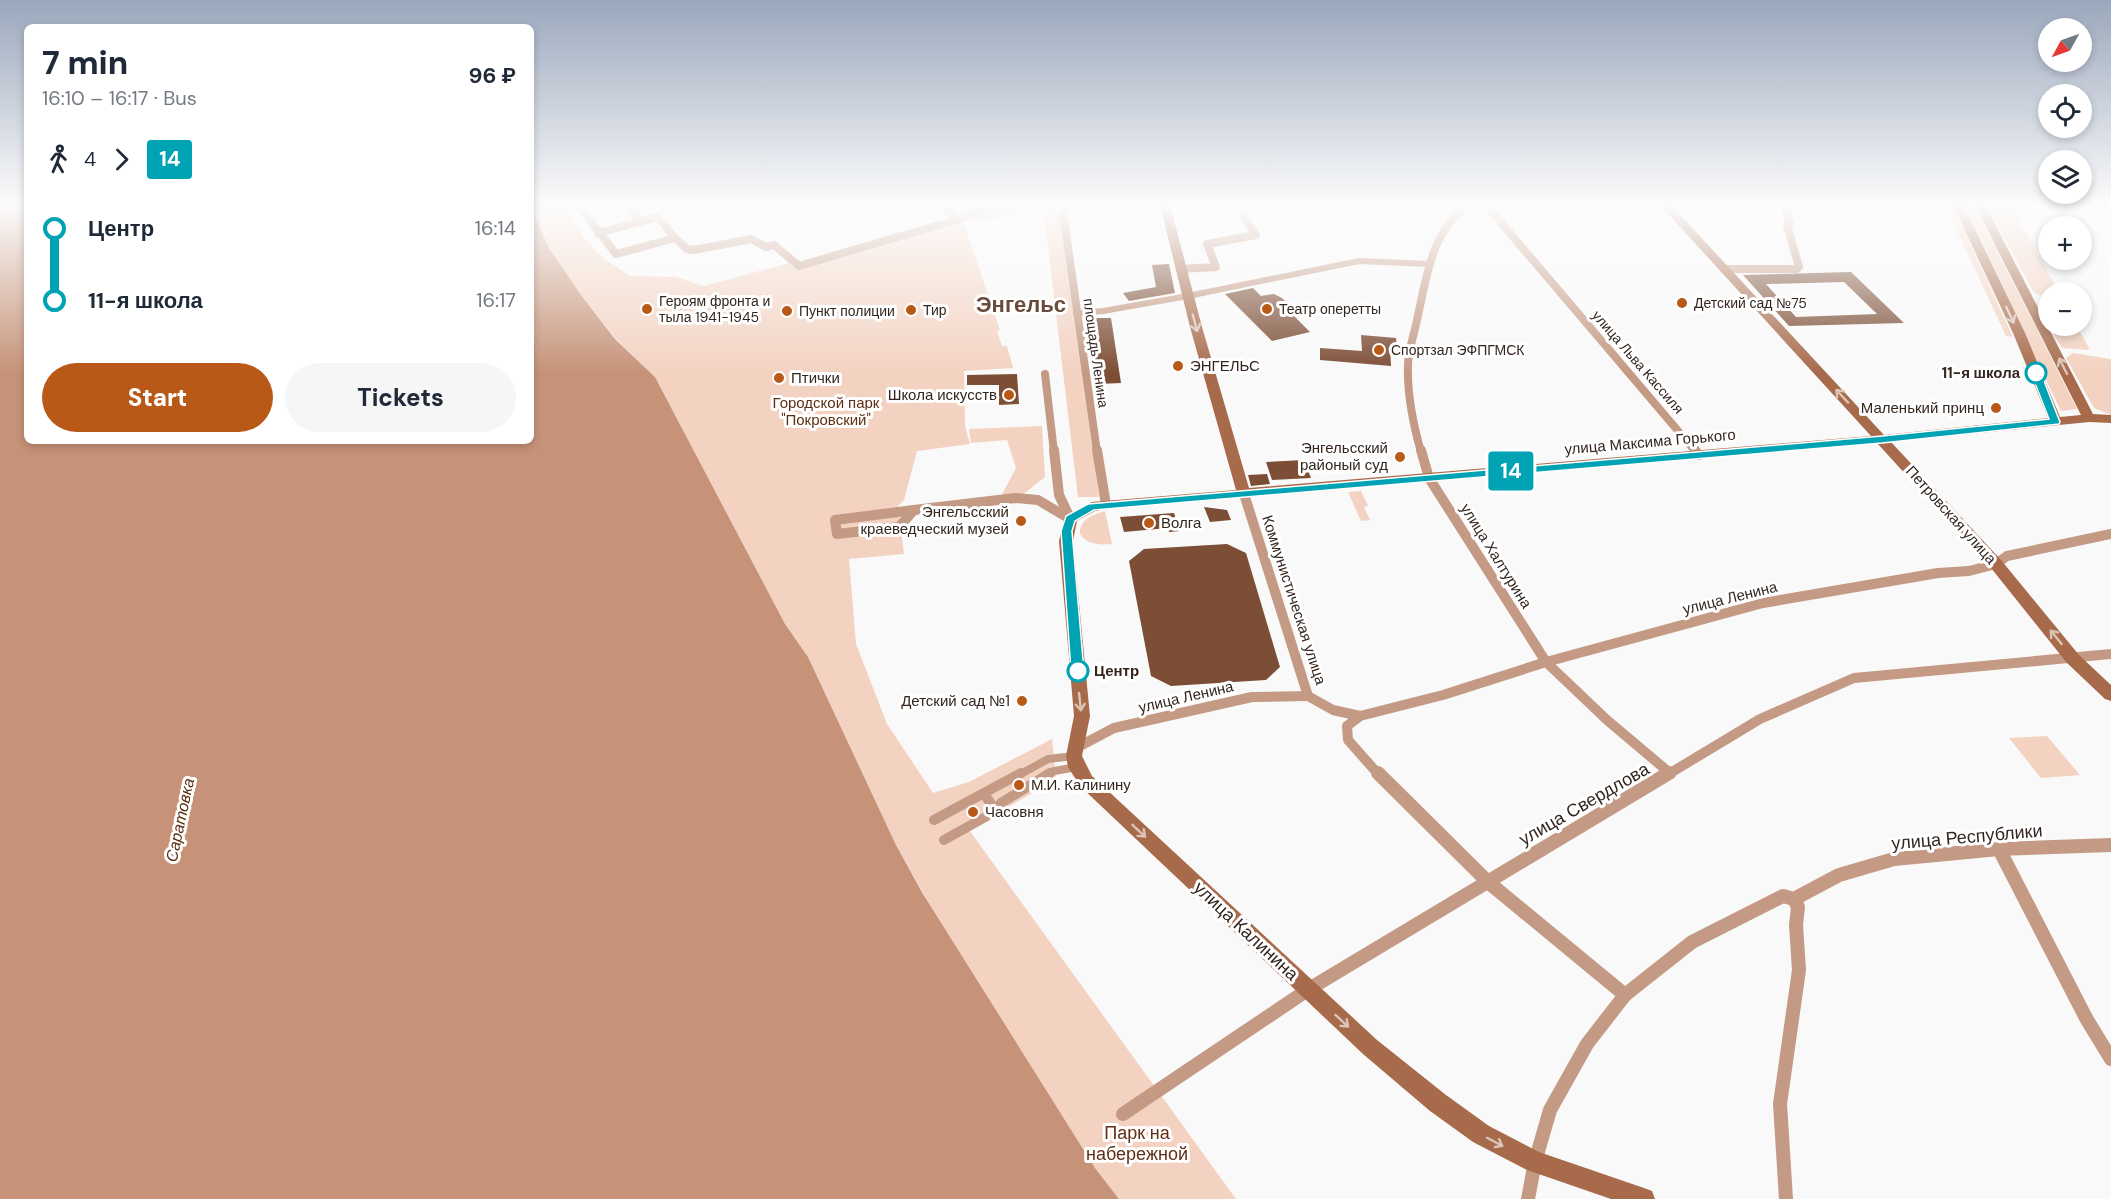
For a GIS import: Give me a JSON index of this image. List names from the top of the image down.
{
  "streets": {
    "main road": [
      "улица Максима Горького",
      "Петровская улица",
      "Коммунистическая улица",
      "улица Калинина"
    ],
    "street": [
      "площадь Ленина",
      "улица Льва Кассиля",
      "улица Халтурина",
      "улица Ленина",
      "улица Свердлова",
      "улица Республики"
    ]
  },
  "crossings": [
    ["площадь Ленина", "улица Максима Горького"],
    ["улица Льва Кассиля", "улица Максима Горького"],
    ["улица Максима Горького", "Петровская улица"],
    ["улица Максима Горького", "улица Халтурина"],
    ["улица Максима Горького", "Коммунистическая улица"],
    ["Петровская улица", "улица Ленина"],
    ["Петровская улица", "улица Свердлова"],
    ["улица Халтурина", "улица Ленина"],
    ["улица Халтурина", "улица Свердлова"],
    ["улица Ленина", "Коммунистическая улица"],
    ["улица Ленина", "улица Калинина"],
    ["улица Свердлова", "улица Калинина"],
    ["улица Республики", "улица Калинина"]
  ],
  "one_way": ["Петровская улица", "Коммунистическая улица", "улица Калинина"],
  "districts": ["Энгельс"],
  "water": ["Саратовка"],
  "parks": ["Городской парк \"Покровский\"", "Парк на набережной"],
  "places": [
    "Детский сад №75",
    "Героям фронта и тыла 1941-1945",
    "Театр оперетты",
    "Тир",
    "Пункт полиции",
    "Спортзал ЭФПГМСК",
    "ЭНГЕЛЬС",
    "11-я школа",
    "Птички",
    "Школа искусств",
    "Маленький принц",
    "Энгельсский районый суд",
    "Энгельсский краеведческий музей",
    "Волга",
    "Центр",
    "Детский сад №1",
    "М.И. Калинину",
    "Часовня"
  ],
  "lines": ["bus line 14"],
  "north": "bottom left",
  "page": {
    "on_map": "14",
    "map_buttons": ["+", "−"],
    "heading": ["7 min", "16:10 – 16:17 · Bus", "96 ₽"],
    "legs": ["4", "14"],
    "list": [
      {
        "name": "Центр",
        "value": "16:14"
      },
      {
        "name": "11-я школа",
        "value": "16:17"
      }
    ],
    "buttons": ["Start", "Tickets"]
  }
}
